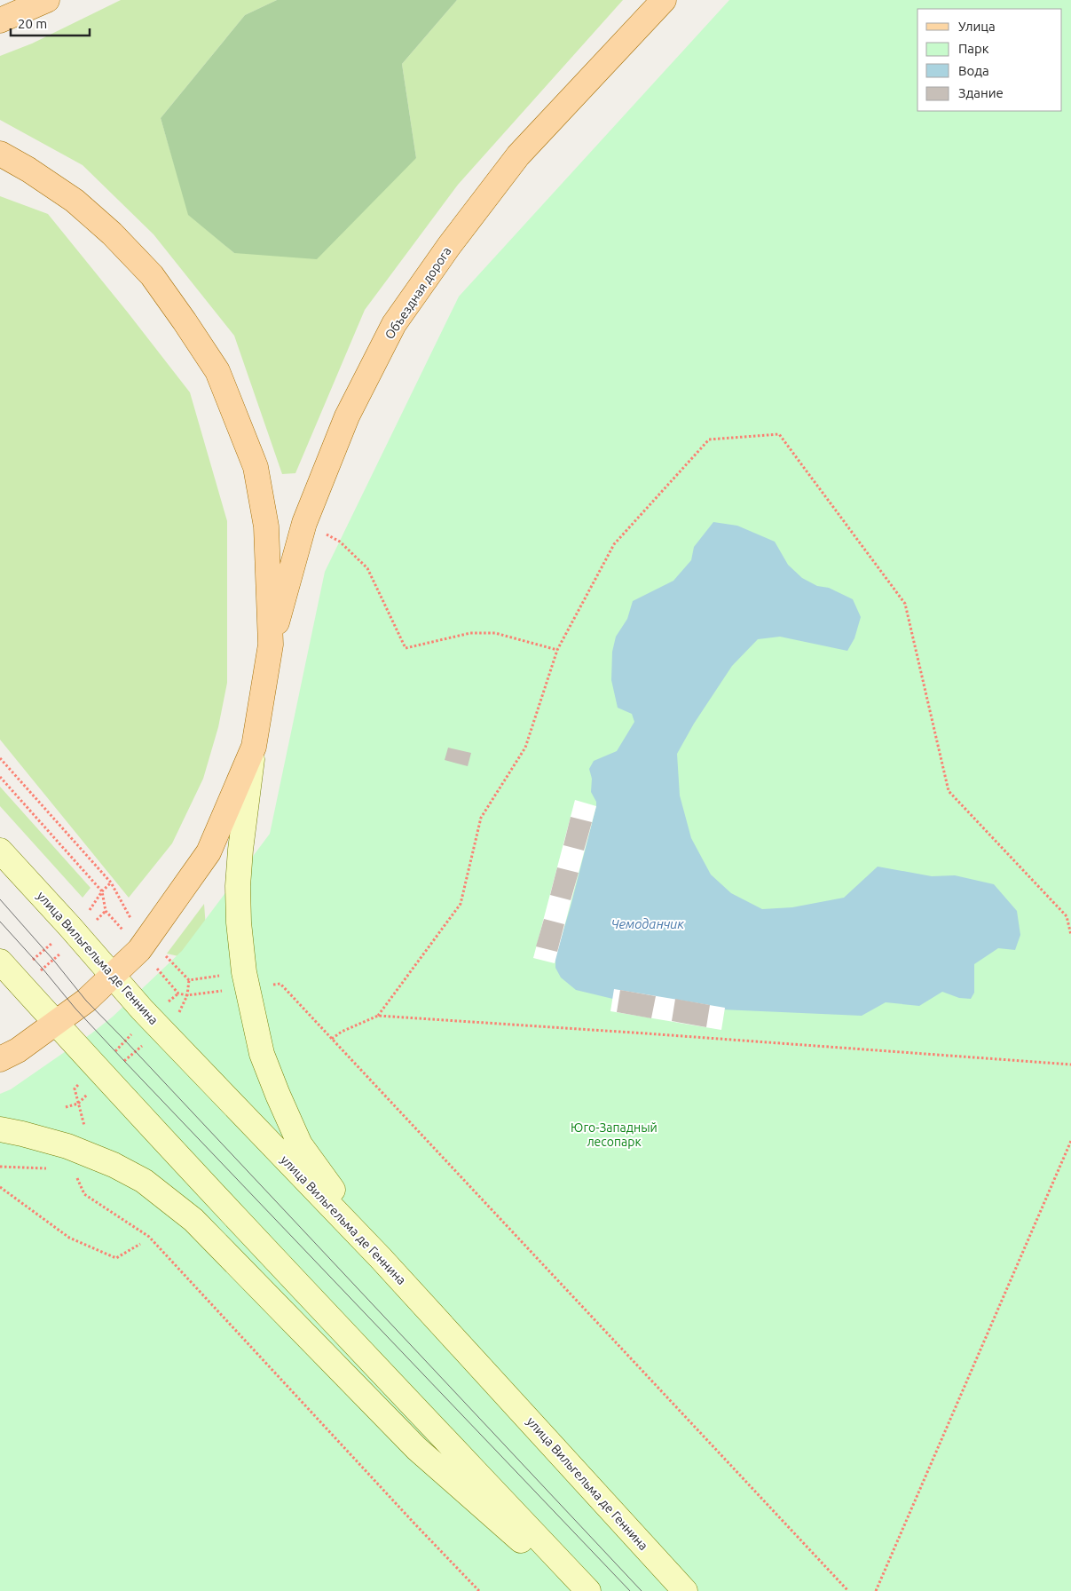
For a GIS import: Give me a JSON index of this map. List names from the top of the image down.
{
  "streets": {
    "main road": ["Объездная дорога", "улица Вильгельма де Геннина"]
  },
  "water": ["Чемоданчик"],
  "parks": ["Юго-Западный лесопарк"],
  "legend": [
    "Улица",
    "Парк",
    "Вода",
    "Здание"
  ],
  "scale_bar": "20 m"
}
